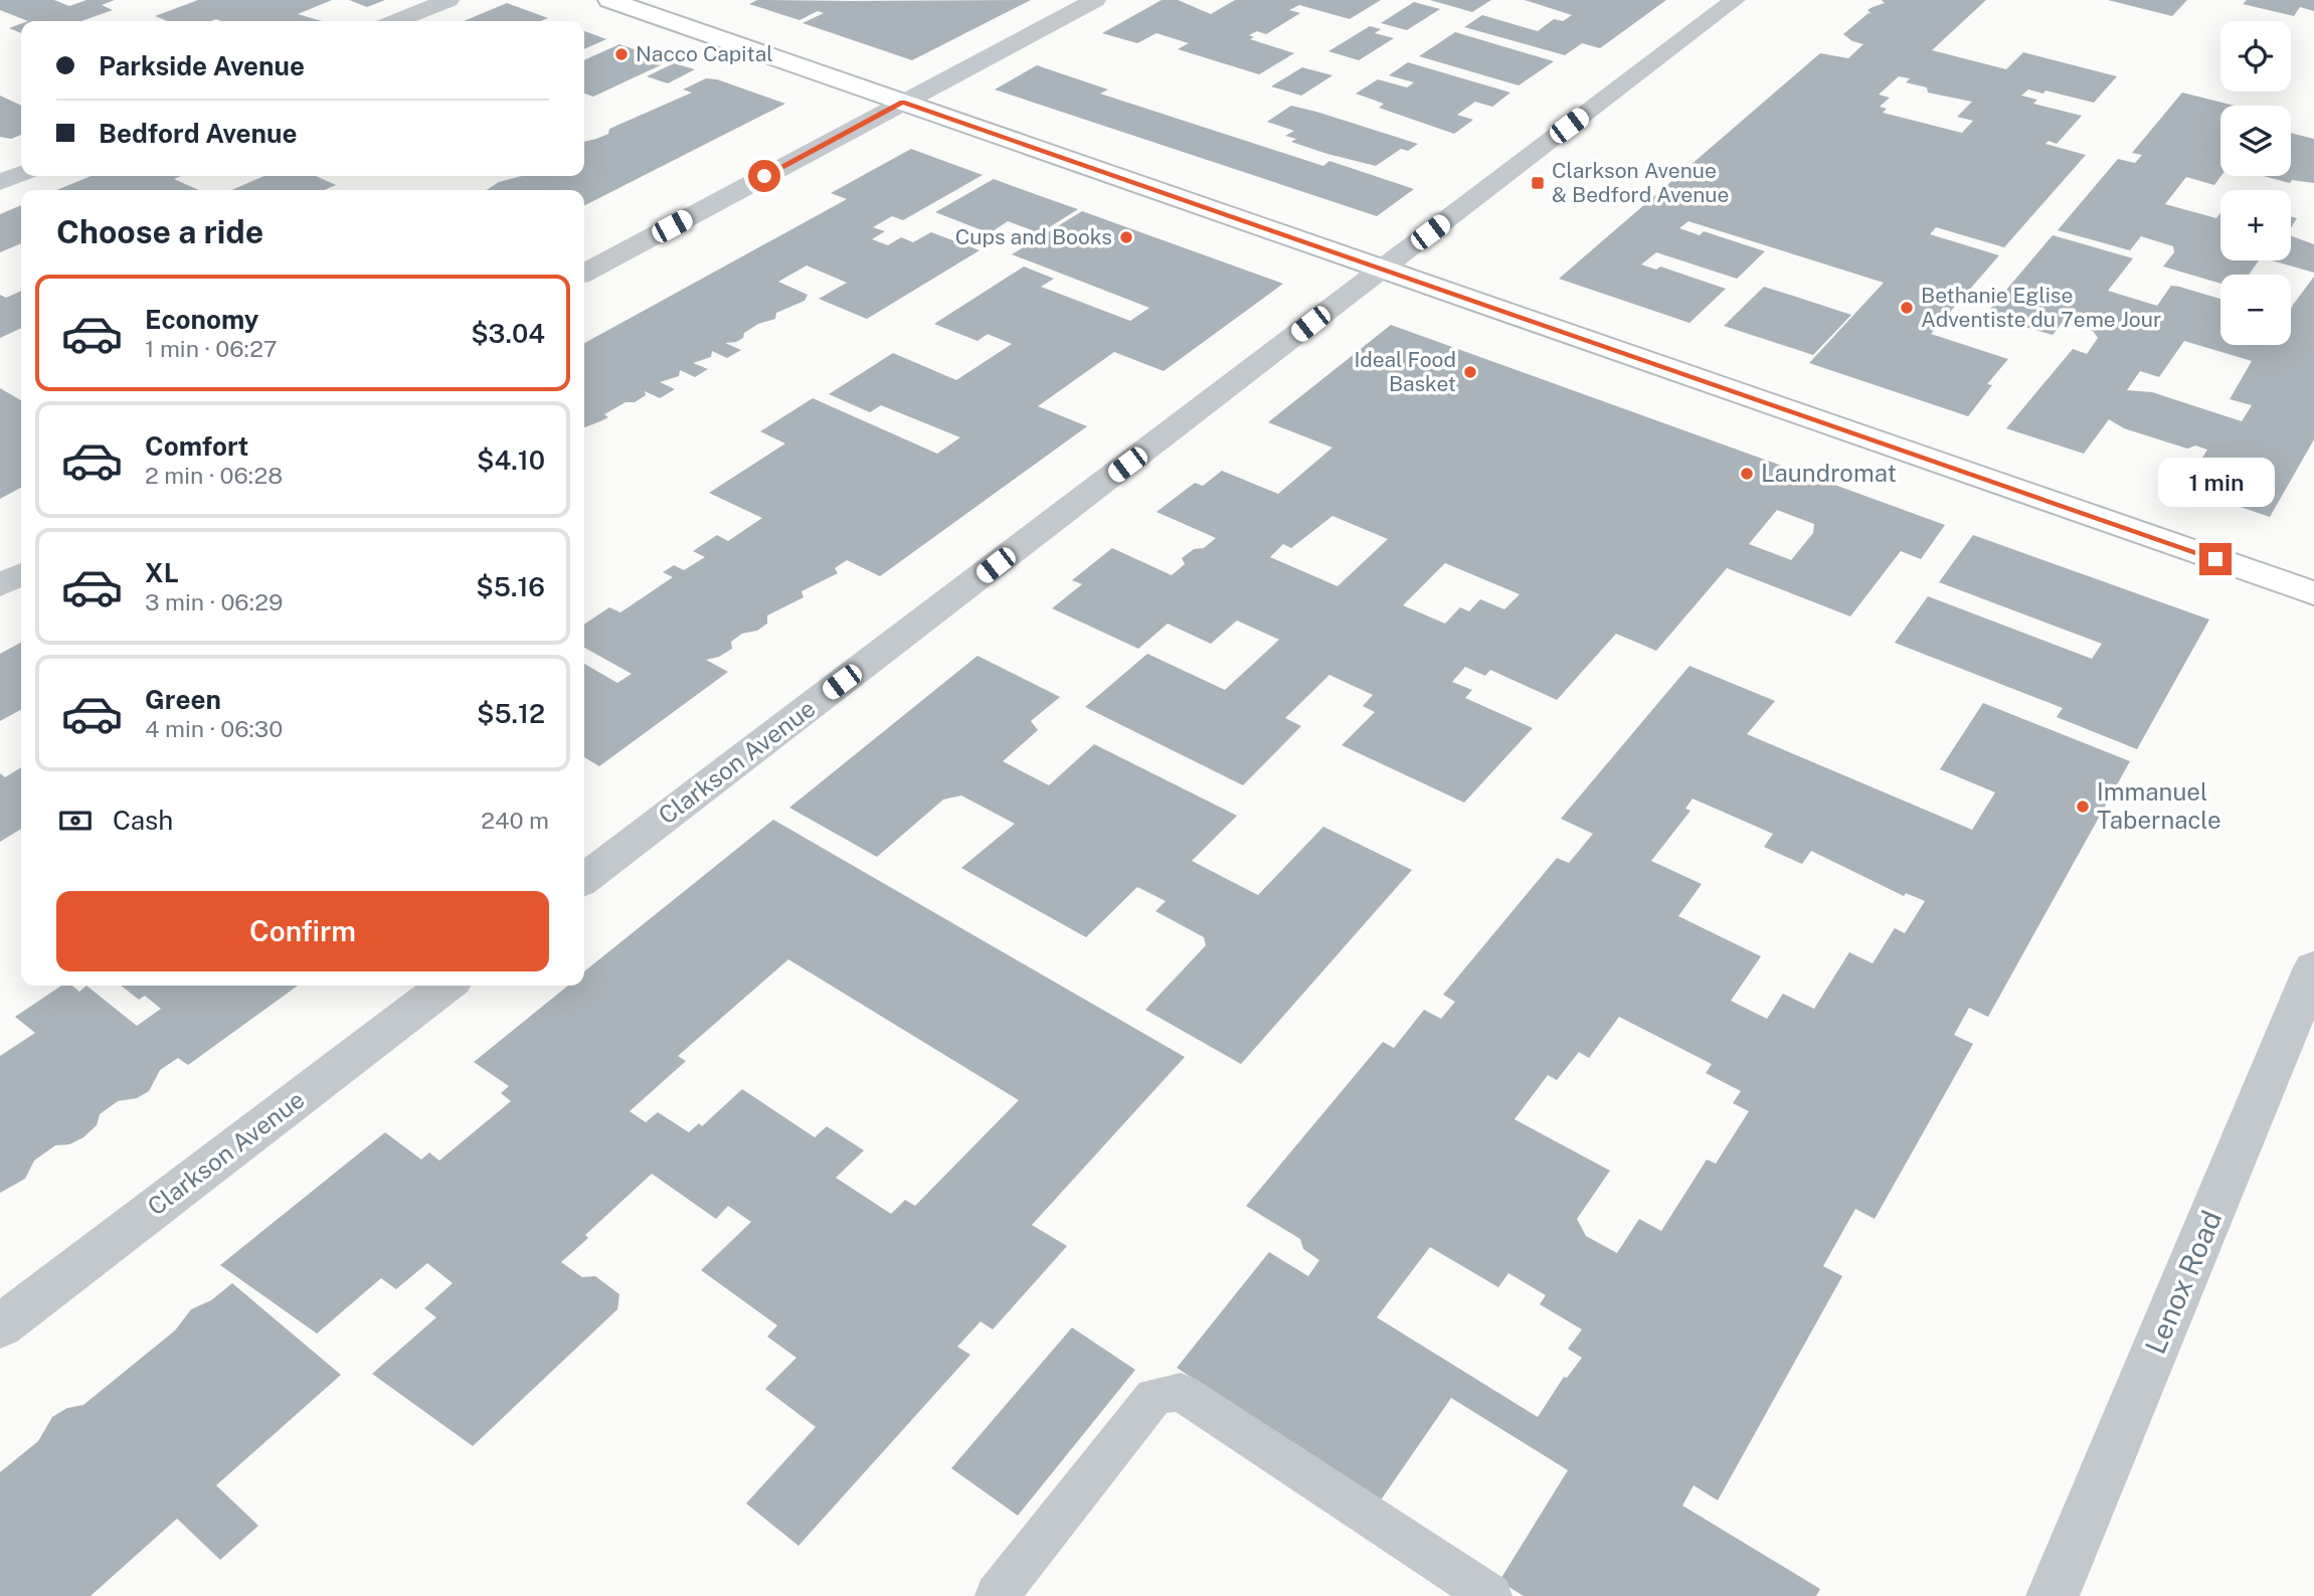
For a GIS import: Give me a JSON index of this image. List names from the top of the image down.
{
  "streets": {
    "street": ["Clarkson Avenue", "Lenox Road"]
  },
  "places": {
    "other": [
      "Nacco Capital",
      "Cups and Books",
      "Bethanie Eglise Adventiste du 7eme Jour",
      "Ideal Food Basket",
      "Laundromat",
      "Immanuel Tabernacle"
    ],
    "transit": ["Clarkson Avenue & Bedford Avenue"]
  },
  "page": {
    "map_buttons": ["+", "−"],
    "banner": ["Parkside Avenue", "Bedford Avenue"],
    "heading": "Choose a ride",
    "list": [
      {
        "name": "Economy",
        "note": "1 min · 06:27",
        "value": "$3.04"
      },
      {
        "name": "Comfort",
        "note": "2 min · 06:28",
        "value": "$4.10"
      },
      {
        "name": "XL",
        "note": "3 min · 06:29",
        "value": "$5.16"
      },
      {
        "name": "Green",
        "note": "4 min · 06:30",
        "value": "$5.12"
      }
    ],
    "bubble": "1 min",
    "pay": ["Cash", "240 m"],
    "buttons": "Confirm"
  }
}
